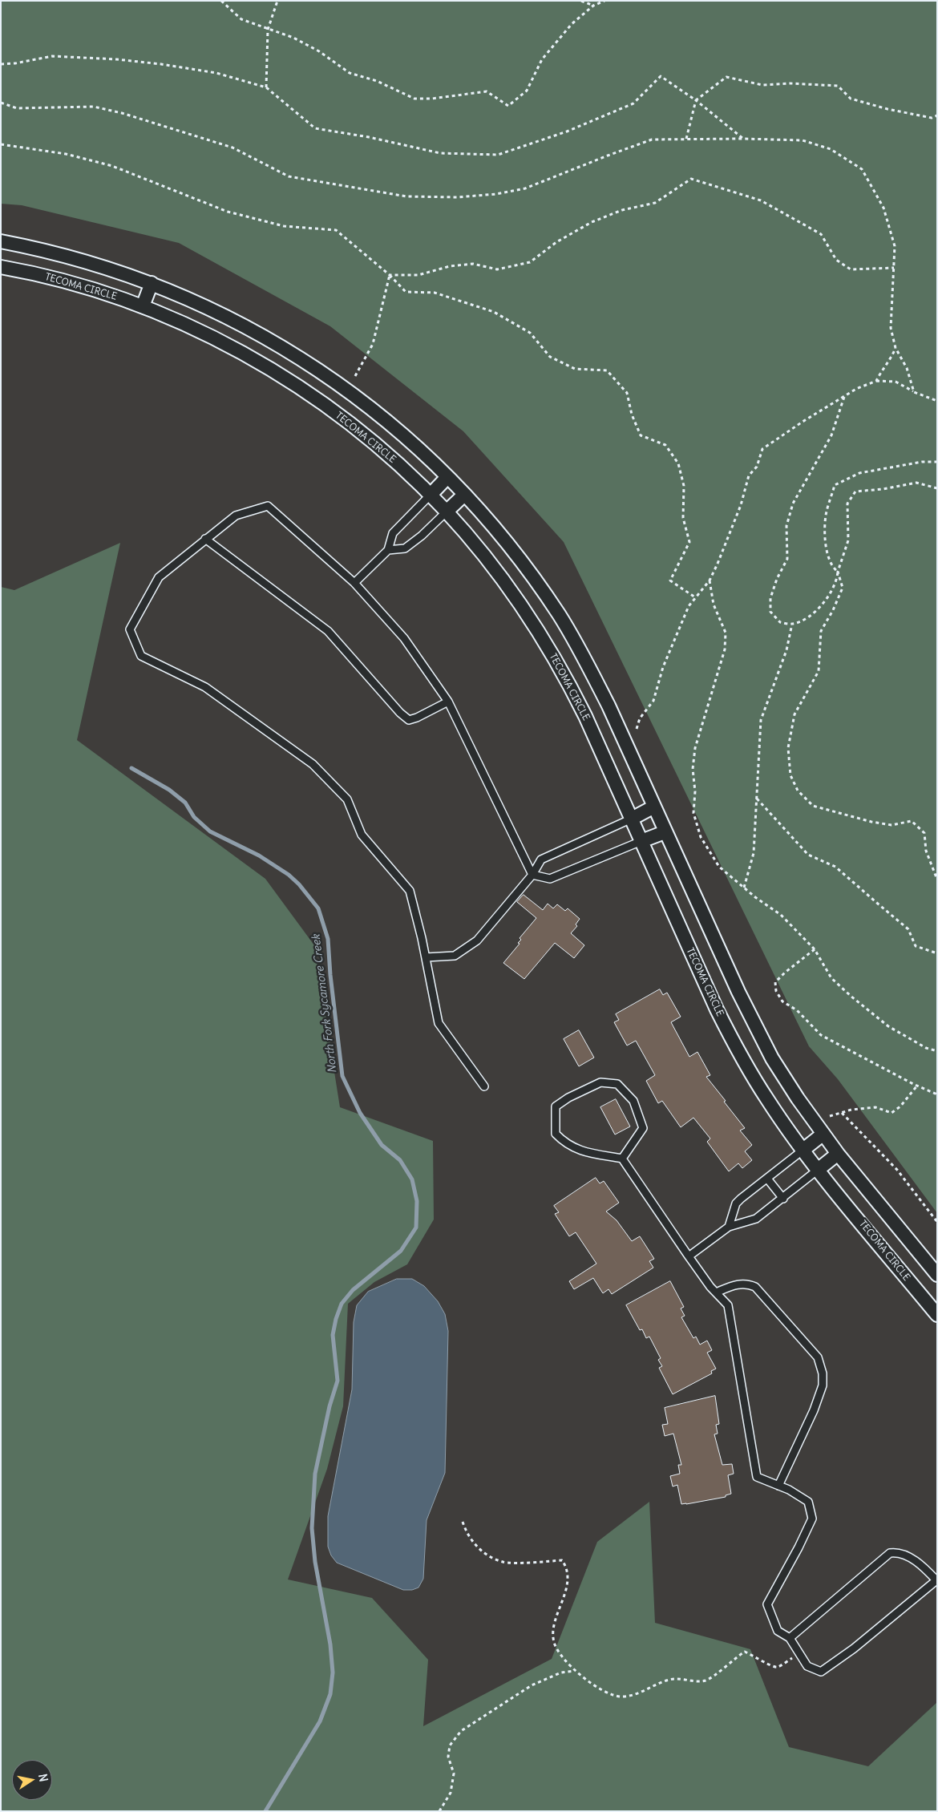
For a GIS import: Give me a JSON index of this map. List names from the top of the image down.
{
  "streets": {
    "street": ["TECOMA CIRCLE"]
  },
  "water": ["North Fork Sycamore Creek"],
  "north": "right"
}
